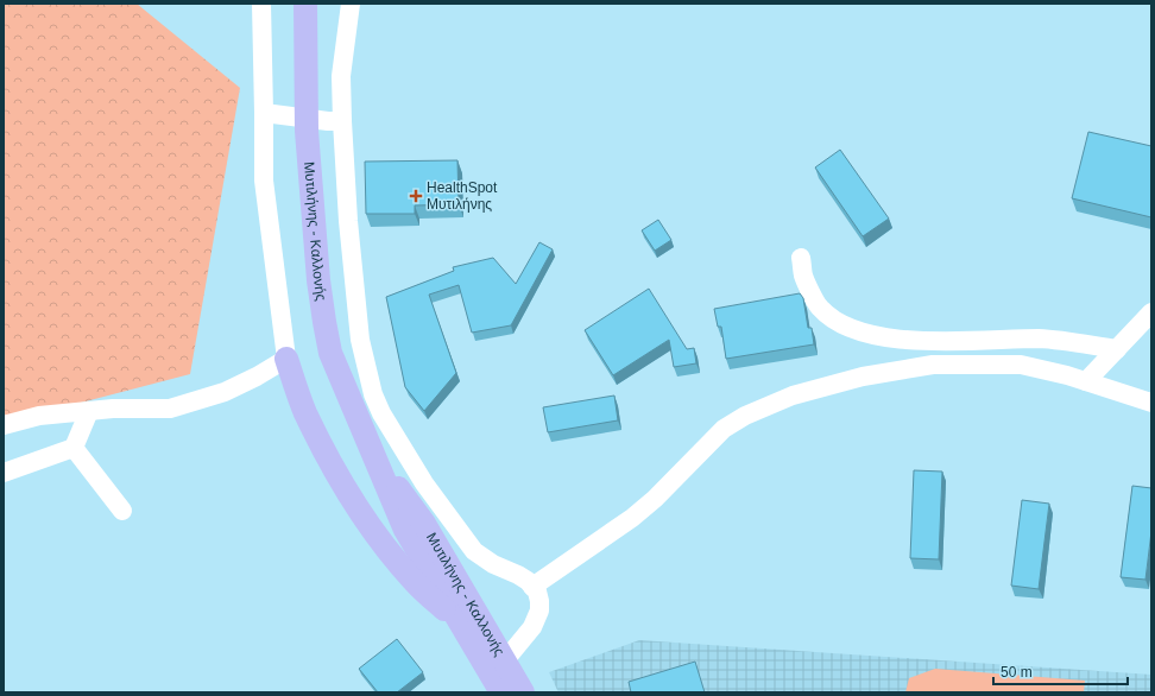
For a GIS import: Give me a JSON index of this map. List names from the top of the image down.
{
  "streets": {
    "main road": ["Μυτιλήνης - Καλλονής"]
  },
  "places": {
    "health": ["HealthSpot Μυτιλήνης"]
  },
  "scale_bar": "50 m"
}
